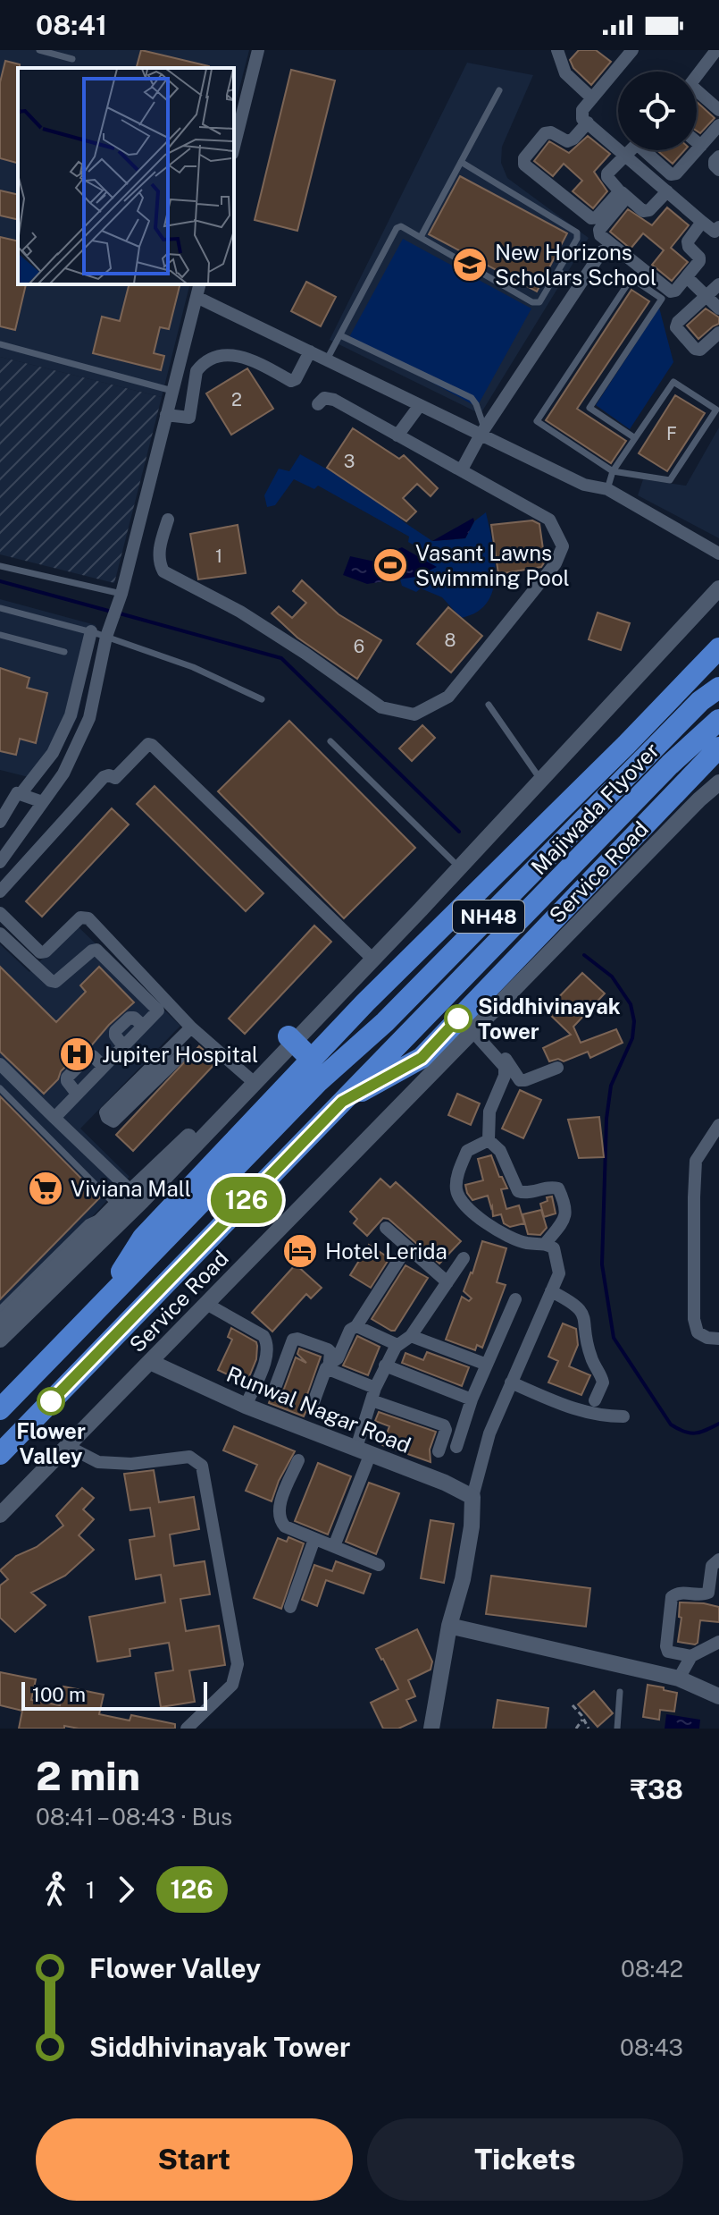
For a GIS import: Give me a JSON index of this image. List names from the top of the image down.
{
  "streets": {
    "highway": ["Majiwada Flyover", "NH48"],
    "street": ["Service Road", "Runwal Nagar Road"]
  },
  "crossings": [
    ["Majiwada Flyover", "NH48"],
    ["Service Road", "Runwal Nagar Road"]
  ],
  "places": {
    "school or university": ["New Horizons Scholars School"],
    "sports": ["Vasant Lawns Swimming Pool"],
    "other": ["Siddhivinayak Tower", "Flower Valley"],
    "hospital": ["Jupiter Hospital"],
    "supermarket": ["Viviana Mall"],
    "hotel": ["Hotel Lerida"]
  },
  "lines": ["bus line 126"],
  "house_numbers": [
    "2",
    "F",
    "3",
    "1",
    "8",
    "6"
  ],
  "scale_bar": "100 m",
  "page": {
    "status": "08:41",
    "on_map": "126",
    "scale": "100 m",
    "heading": ["2 min", "08:41 – 08:43 · Bus", "₹38"],
    "legs": ["1", "126"],
    "list": [
      {
        "name": "Flower Valley",
        "value": "08:42"
      },
      {
        "name": "Siddhivinayak Tower",
        "value": "08:43"
      }
    ],
    "buttons": ["Start", "Tickets"]
  }
}
